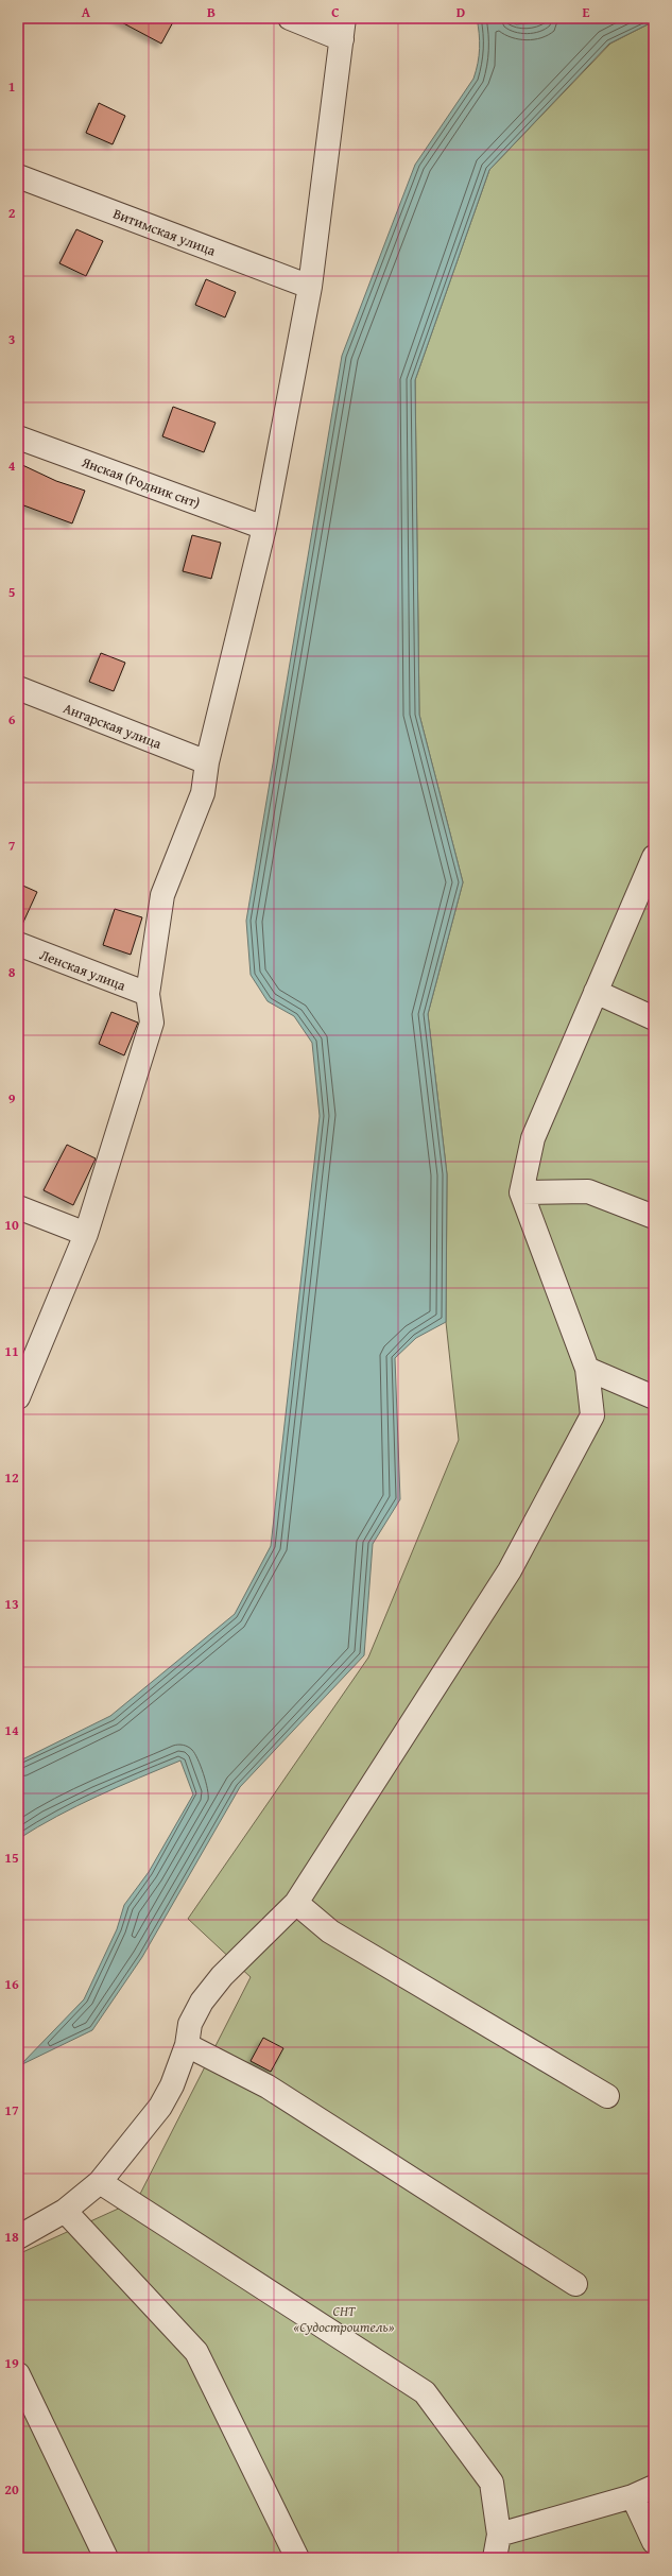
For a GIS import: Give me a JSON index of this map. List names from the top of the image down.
{
  "streets": {
    "street": [
      "Витимская улица",
      "Янская (Родник снт)",
      "Ангарская улица",
      "Ленская улица"
    ]
  },
  "parks": ["СНТ «Судостроитель»"],
  "grid": {
    "columns": [
      "A",
      "B",
      "C",
      "D",
      "E"
    ],
    "rows": [
      "1",
      "2",
      "3",
      "4",
      "5",
      "6",
      "7",
      "8",
      "9",
      "10",
      "11",
      "12",
      "13",
      "14",
      "15",
      "16",
      "17",
      "18",
      "19",
      "20"
    ]
  }
}
